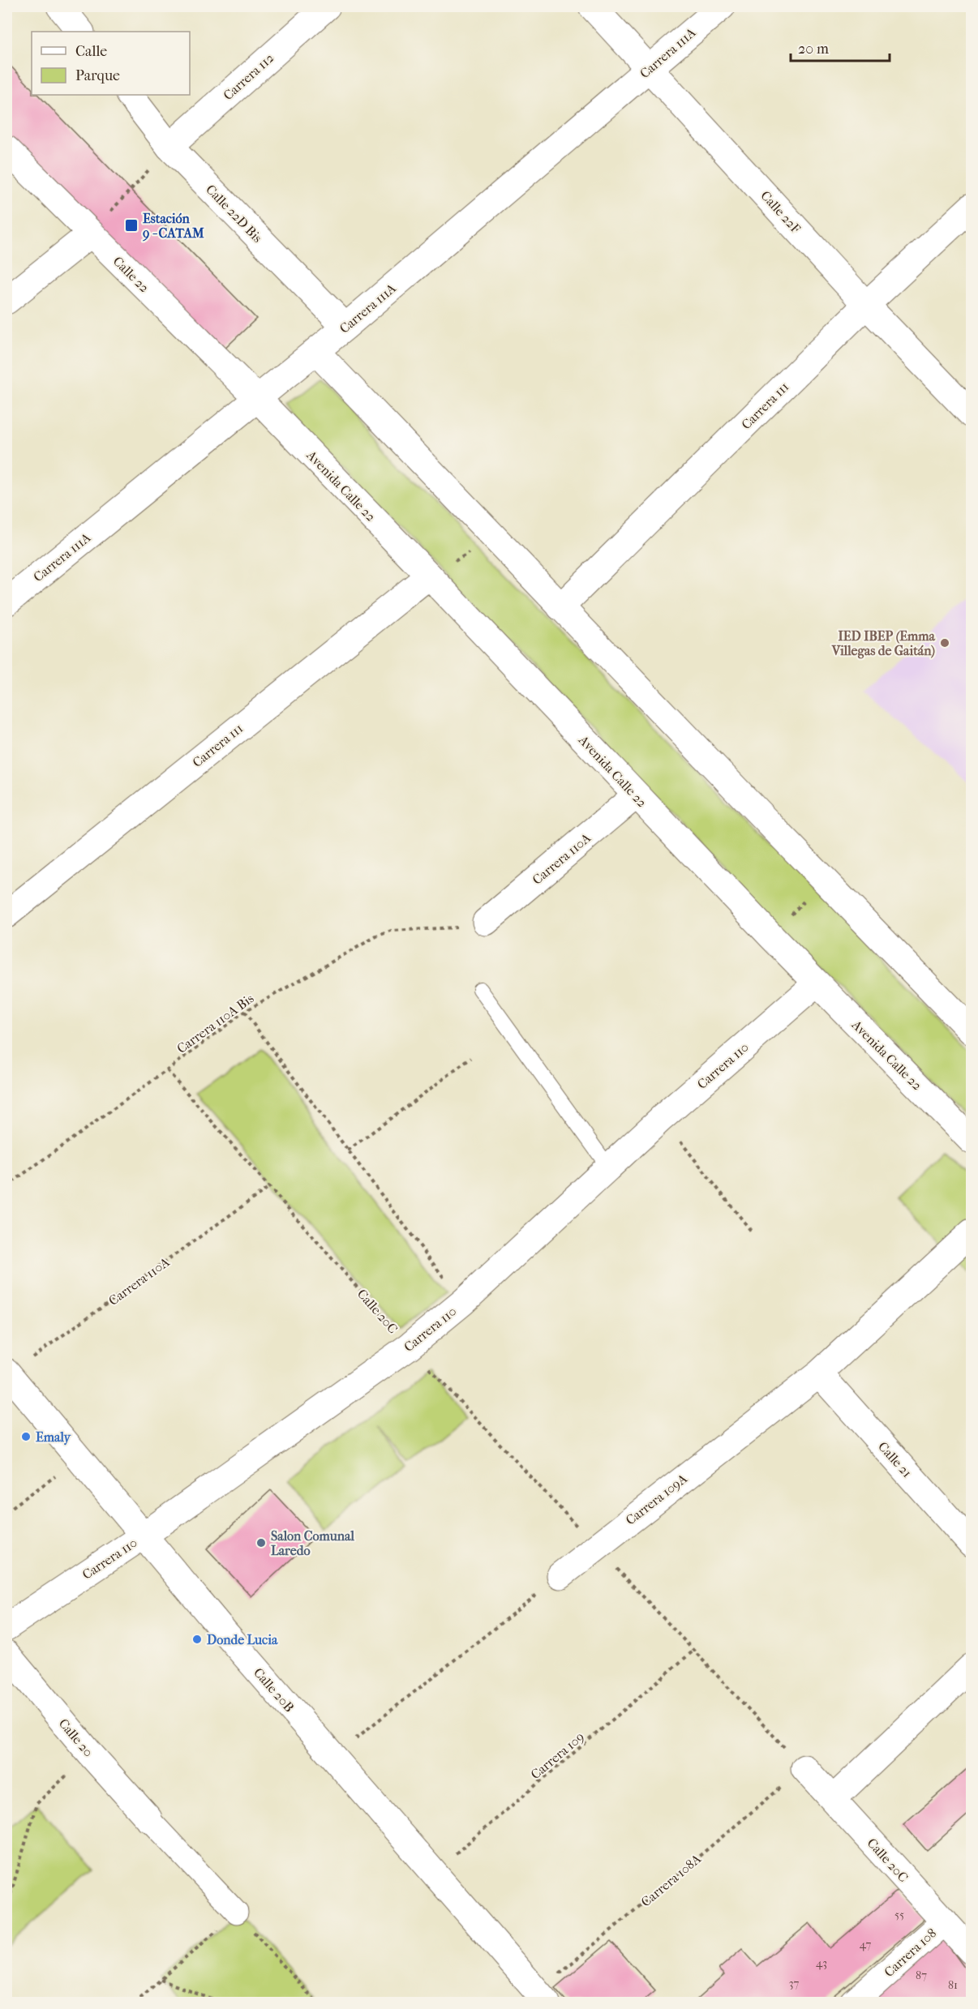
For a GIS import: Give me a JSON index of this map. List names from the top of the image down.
{
  "streets": {
    "street": [
      "Carrera 111A",
      "Carrera 112",
      "Calle 22F",
      "Calle 22D Bis",
      "Calle 22",
      "Carrera 111",
      "Avenida Calle 22",
      "Carrera 110A",
      "Carrera 110",
      "Calle 20C",
      "Calle 21",
      "Carrera 109A",
      "Calle 20B",
      "Calle 20",
      "Carrera 108"
    ],
    "path": ["Carrera 110A Bis", "Carrera 109", "Carrera 108A"]
  },
  "crossings": [
    ["Carrera 111A", "Calle 22F"],
    ["Carrera 111A", "Calle 22D Bis"],
    ["Carrera 111A", "Calle 22"],
    ["Carrera 111A", "Avenida Calle 22"],
    ["Carrera 112", "Calle 22D Bis"],
    ["Calle 22F", "Carrera 111"],
    ["Calle 22", "Avenida Calle 22"],
    ["Carrera 111", "Avenida Calle 22"],
    ["Avenida Calle 22", "Carrera 110A"],
    ["Avenida Calle 22", "Carrera 110"],
    ["Carrera 110A", "Carrera 110A Bis"],
    ["Carrera 110A", "Calle 20C"],
    ["Carrera 110A", "Calle 20B"],
    ["Carrera 110A Bis", "Calle 20C"],
    ["Carrera 110", "Calle 20C"],
    ["Carrera 110", "Calle 20B"],
    ["Calle 20C", "Carrera 109A"],
    ["Calle 20C", "Carrera 109"],
    ["Calle 20C", "Carrera 108A"],
    ["Calle 20C", "Carrera 108"],
    ["Calle 21", "Carrera 109A"],
    ["Calle 20B", "Carrera 109"],
    ["Calle 20B", "Carrera 108A"]
  ],
  "places": {
    "transit": ["Estación 9 - CATAM"],
    "other": [
      "IED IBEP (Emma Villegas de Gaitán)",
      "Emaly",
      "Salon Comunal Laredo",
      "Donde Lucia"
    ]
  },
  "house_numbers": [
    "55",
    "47",
    "43",
    "87",
    "37",
    "81"
  ],
  "legend": ["Calle", "Parque"],
  "scale_bar": "20 m"
}
